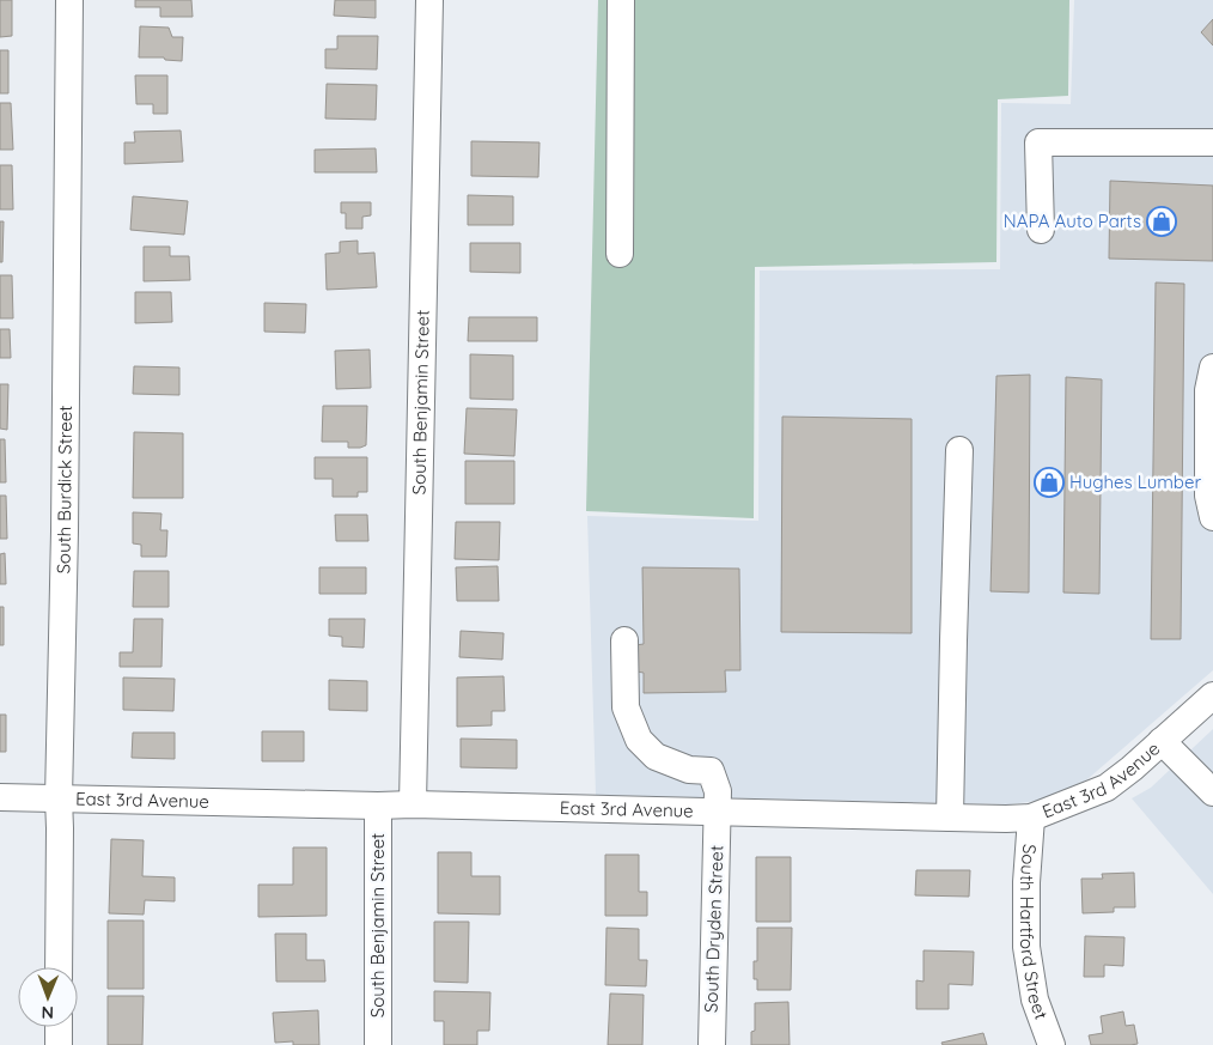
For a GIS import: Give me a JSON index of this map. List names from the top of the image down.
{
  "streets": {
    "street": [
      "South Benjamin Street",
      "South Burdick Street",
      "East 3rd Avenue",
      "South Dryden Street",
      "South Hartford Street"
    ]
  },
  "crossings": [
    ["South Benjamin Street", "East 3rd Avenue"],
    ["South Burdick Street", "East 3rd Avenue"],
    ["East 3rd Avenue", "South Dryden Street"],
    ["East 3rd Avenue", "South Hartford Street"]
  ],
  "places": {
    "shop": ["NAPA Auto Parts", "Hughes Lumber"]
  },
  "north": "bottom"
}
